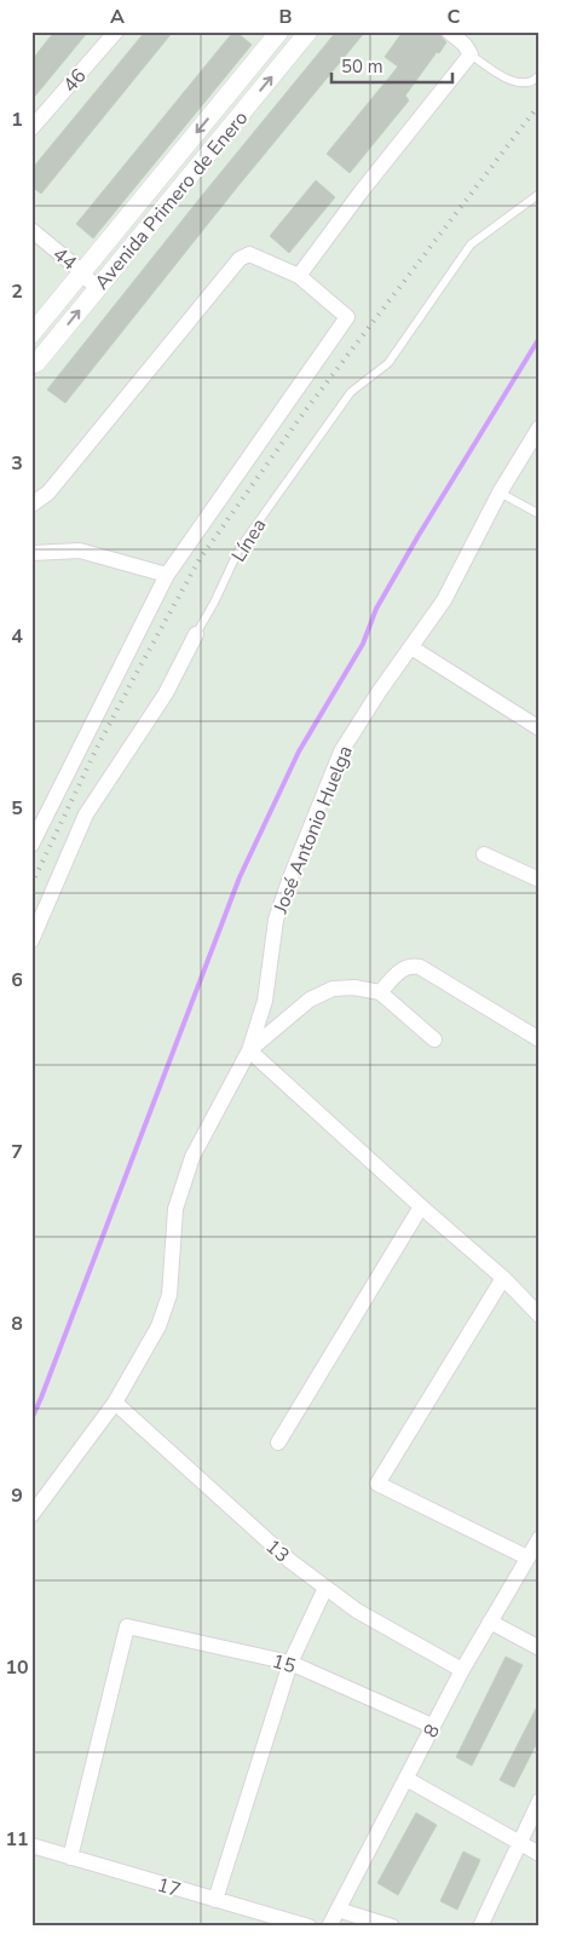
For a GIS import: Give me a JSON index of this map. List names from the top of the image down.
{
  "streets": {
    "street": [
      "46",
      "Avenida Primero de Enero",
      "44",
      "Línea",
      "José Antonio Huelga",
      "13",
      "15",
      "8",
      "17"
    ]
  },
  "crossings": [
    ["Avenida Primero de Enero", "44"],
    ["José Antonio Huelga", "13"],
    ["13", "8"],
    ["15", "8"],
    ["15", "17"]
  ],
  "scale_bar": "50 m",
  "grid": {
    "columns": ["A", "B", "C"],
    "rows": [
      "1",
      "2",
      "3",
      "4",
      "5",
      "6",
      "7",
      "8",
      "9",
      "10",
      "11"
    ]
  }
}
